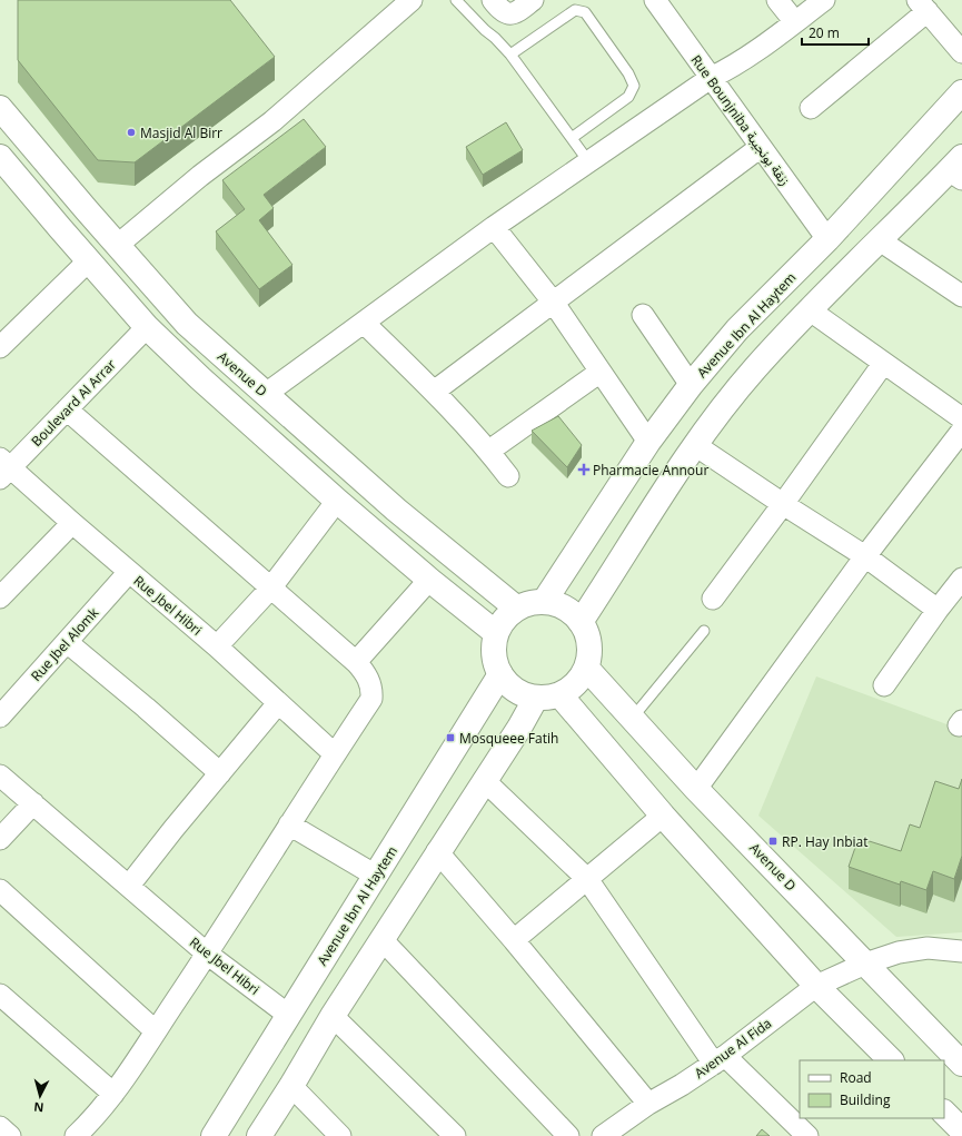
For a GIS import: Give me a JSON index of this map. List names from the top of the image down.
{
  "streets": {
    "main road": ["Avenue Ibn Al Haytem", "Avenue D"],
    "street": [
      "Rue Bounjniba زنقة بونجيبة",
      "Boulevard Al Arrar",
      "Rue Jbel Hibri",
      "Rue Jbel Alomk",
      "Avenue Al Fida"
    ]
  },
  "crossings": [
    ["Rue Bounjniba زنقة بونجيبة", "Avenue Ibn Al Haytem"],
    ["Avenue Ibn Al Haytem", "Avenue D"],
    ["Avenue Ibn Al Haytem", "Rue Jbel Hibri"],
    ["Avenue D", "Avenue Al Fida"],
    ["Boulevard Al Arrar", "Rue Jbel Hibri"],
    ["Rue Jbel Hibri", "Rue Jbel Alomk"]
  ],
  "places": {
    "other": ["Masjid Al Birr"],
    "health": ["Pharmacie Annour"],
    "transit": ["Mosqueee Fatih", "RP. Hay Inbiat"]
  },
  "legend": ["Road", "Building"],
  "scale_bar": "20 m",
  "north": "bottom"
}
